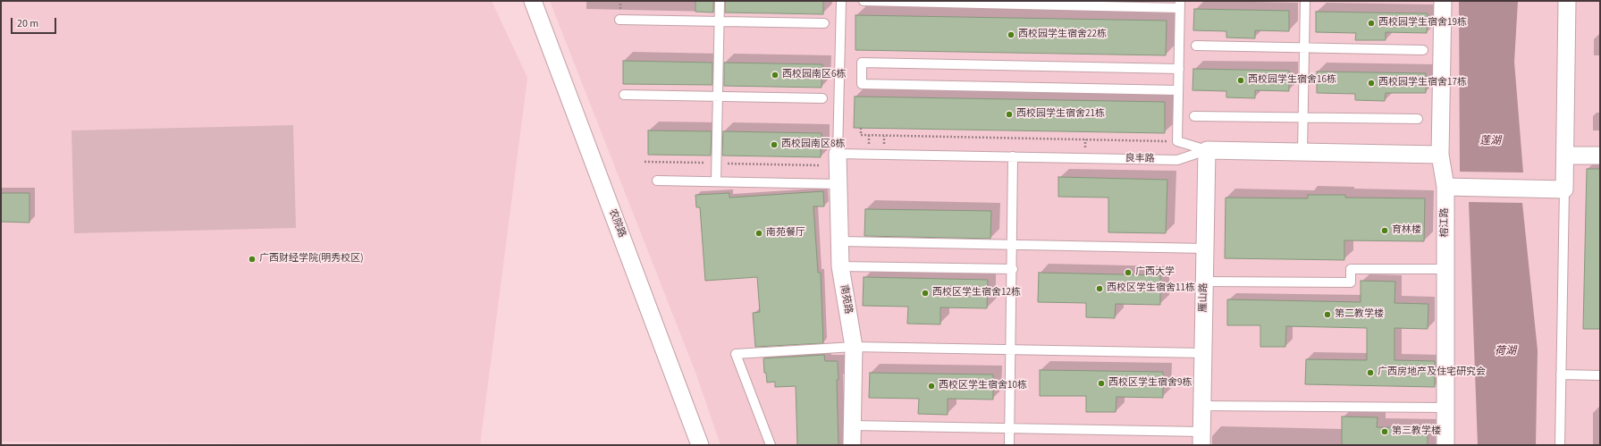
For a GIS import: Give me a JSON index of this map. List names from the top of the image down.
{
  "streets": {
    "street": [
      "良丰路",
      "榕江路",
      "农院路",
      "雁山路",
      "南苑路"
    ]
  },
  "crossings": [
    ["良丰路", "榕江路"],
    ["良丰路", "雁山路"],
    ["良丰路", "南苑路"]
  ],
  "water": ["莲湖", "荷湖"],
  "places": [
    "西校园学生宿舍19栋",
    "西校园学生宿舍22栋",
    "西校园南区6栋",
    "西校园学生宿舍16栋",
    "西校园学生宿舍17栋",
    "西校园学生宿舍21栋",
    "西校园南区8栋",
    "育林楼",
    "南苑餐厅",
    "广西财经学院(明秀校区)",
    "广西大学",
    "西校区学生宿舍11栋",
    "西校区学生宿舍12栋",
    "第二教学楼",
    "广西房地产及住宅研究会",
    "西校区学生宿舍9栋",
    "西校区学生宿舍10栋",
    "第三教学楼"
  ],
  "scale_bar": "20 m"
}
